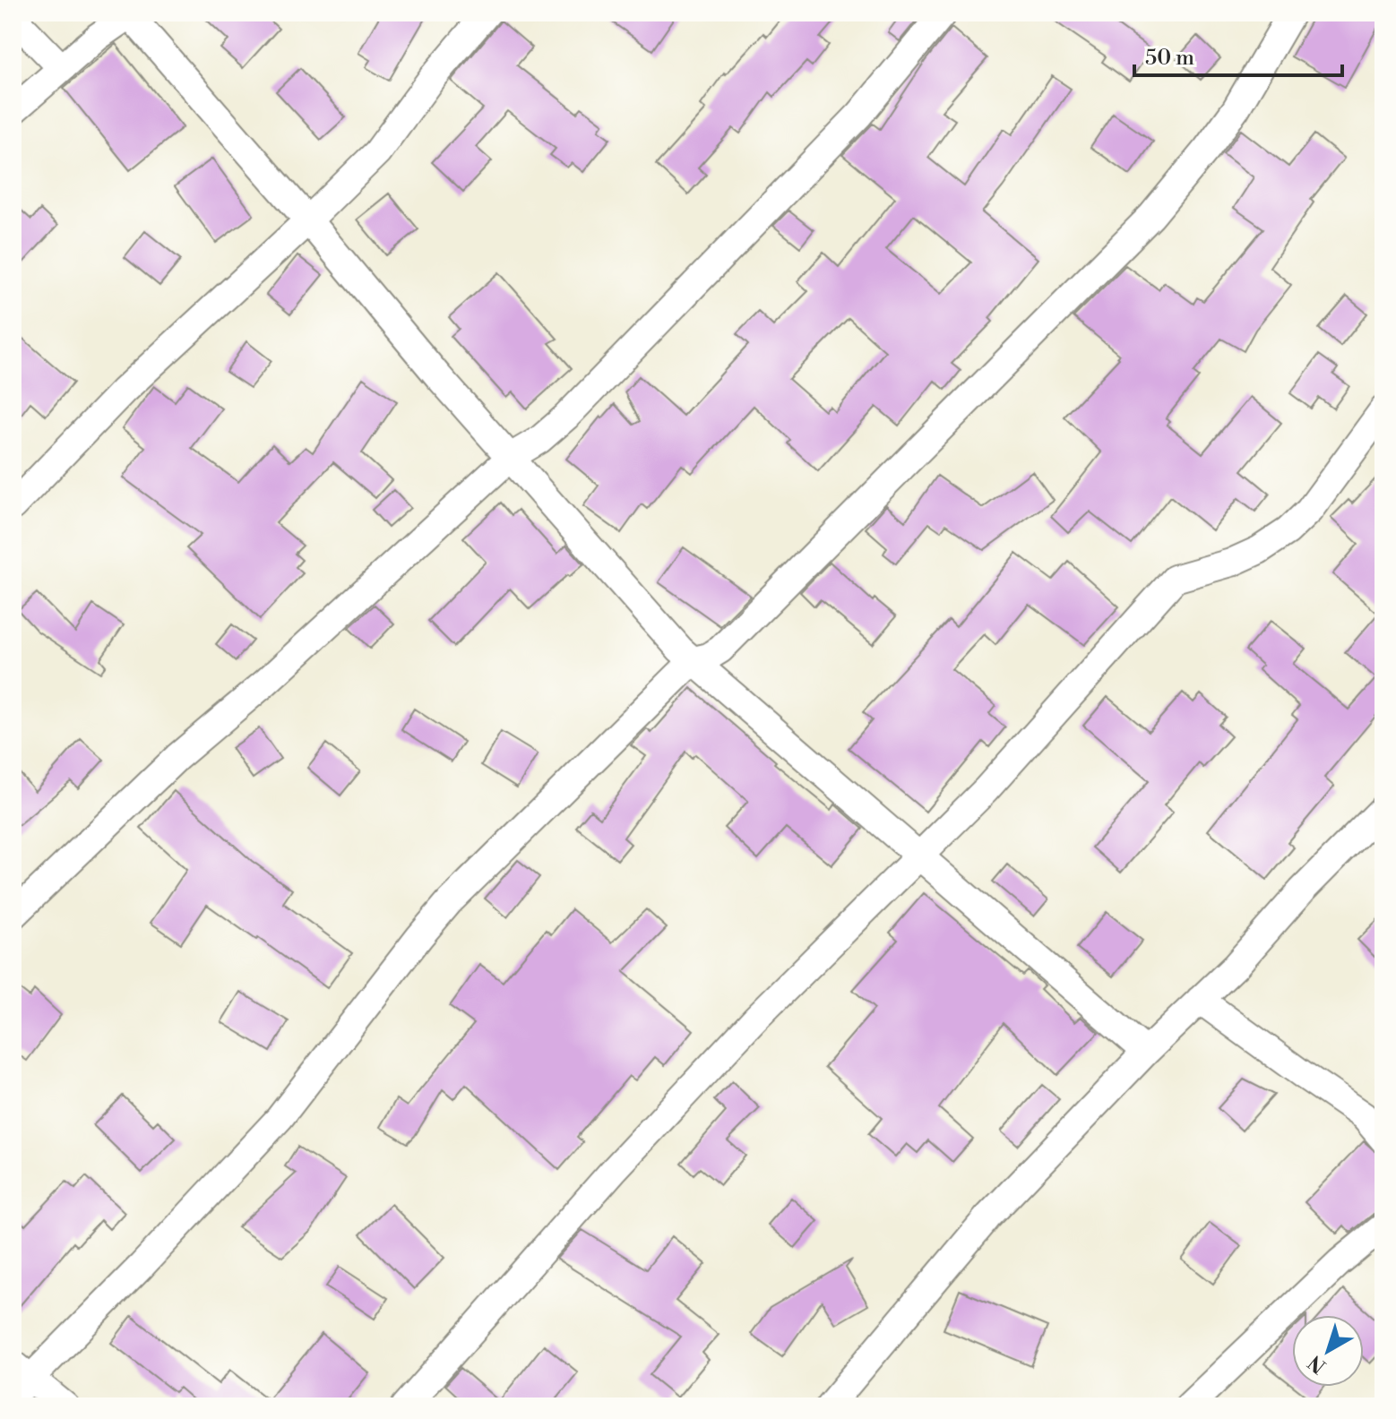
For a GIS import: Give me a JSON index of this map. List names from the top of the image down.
{
  "scale_bar": "50 m",
  "north": "bottom left"
}
